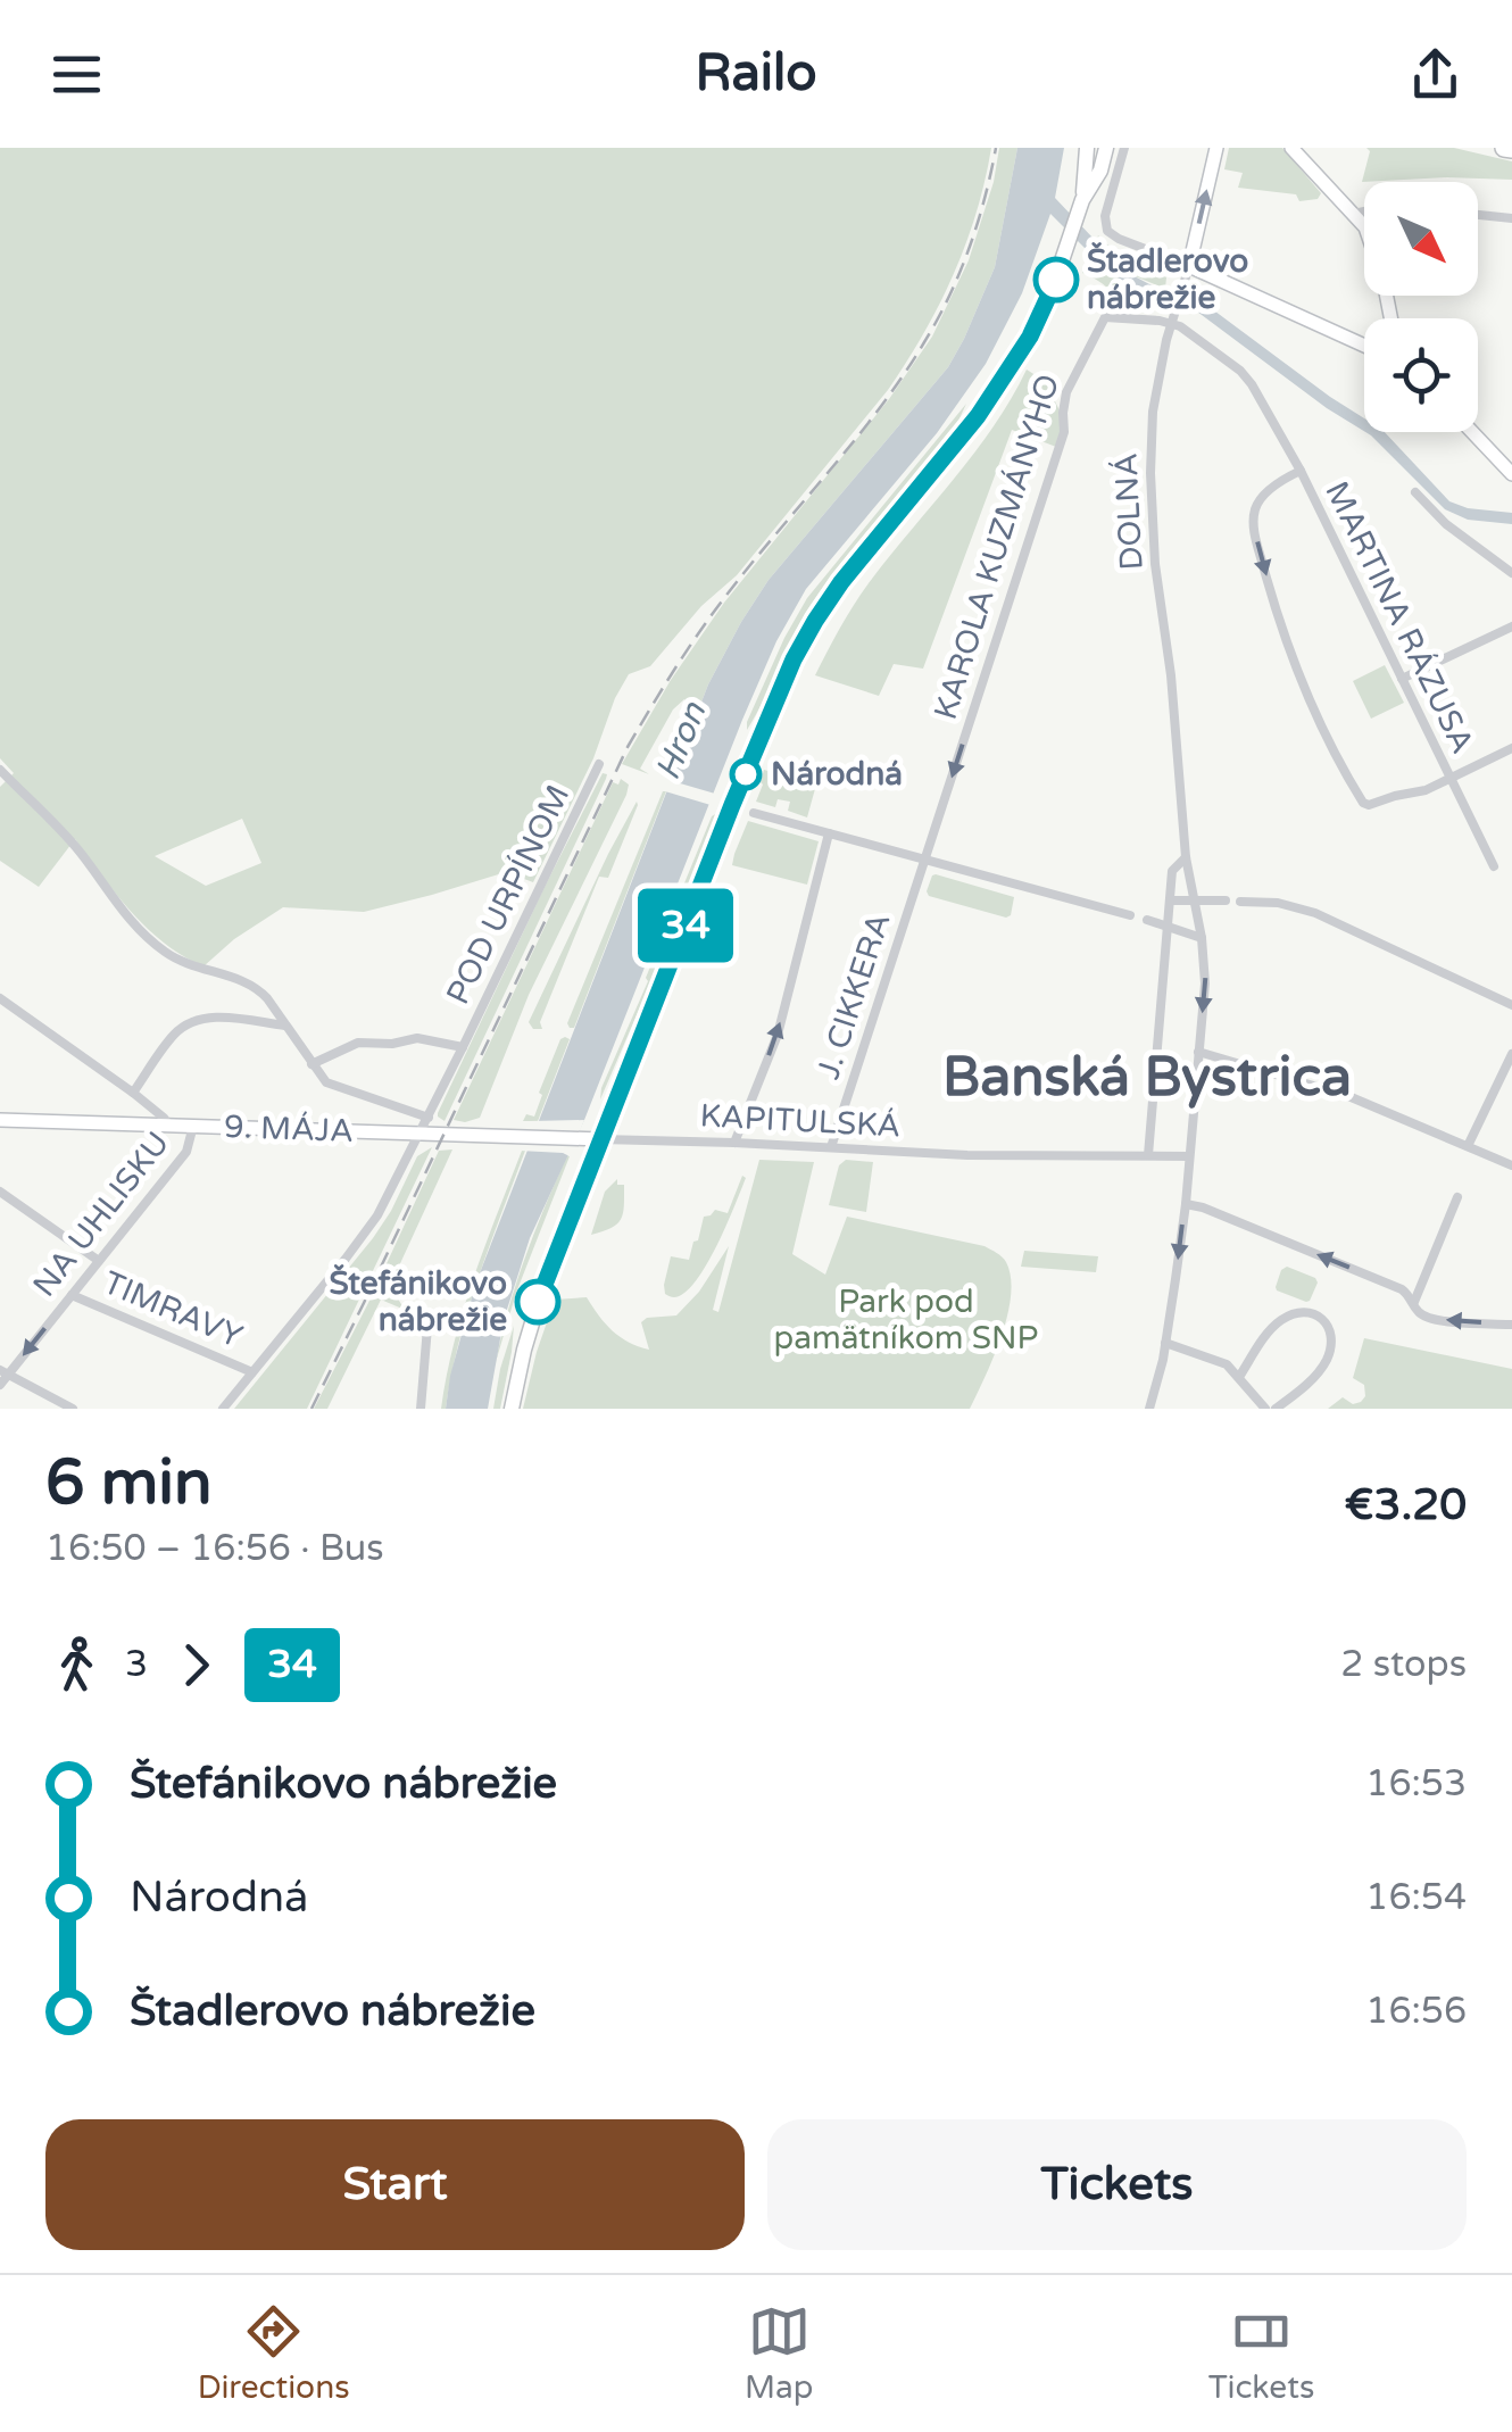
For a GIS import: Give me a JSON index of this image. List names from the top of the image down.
{
  "streets": {
    "street": [
      "DOLNÁ",
      "KAROLA KUZMÁNYHO",
      "MARTINA RÁZUSA",
      "POD URPÍNOM",
      "J. CIKKERA",
      "KAPITULSKÁ",
      "9. MÁJA",
      "NA UHLISKU",
      "TIMRAVY"
    ]
  },
  "crossings": [
    ["DOLNÁ", "KAROLA KUZMÁNYHO"],
    ["DOLNÁ", "KAPITULSKÁ"],
    ["KAROLA KUZMÁNYHO", "J. CIKKERA"],
    ["POD URPÍNOM", "9. MÁJA"],
    ["POD URPÍNOM", "TIMRAVY"],
    ["J. CIKKERA", "KAPITULSKÁ"],
    ["KAPITULSKÁ", "9. MÁJA"],
    ["9. MÁJA", "NA UHLISKU"],
    ["NA UHLISKU", "TIMRAVY"]
  ],
  "one_way": ["KAROLA KUZMÁNYHO"],
  "districts": ["Banská Bystrica"],
  "water": ["Hron"],
  "parks": ["Park pod pamätníkom SNP"],
  "places": ["Štadlerovo nábrežie", "Národná", "Štefánikovo nábrežie"],
  "lines": ["bus line 34"],
  "north": "bottom right",
  "page": {
    "header": "Railo",
    "on_map": "34",
    "heading": ["6 min", "16:50 – 16:56 · Bus", "€3.20"],
    "legs": ["3", "34", "2 stops"],
    "list": [
      {
        "name": "Štefánikovo nábrežie",
        "value": "16:53"
      },
      {
        "name": "Národná",
        "value": "16:54"
      },
      {
        "name": "Štadlerovo nábrežie",
        "value": "16:56"
      }
    ],
    "buttons": ["Start", "Tickets"],
    "tabs": ["Directions", "Map", "Tickets"]
  }
}
